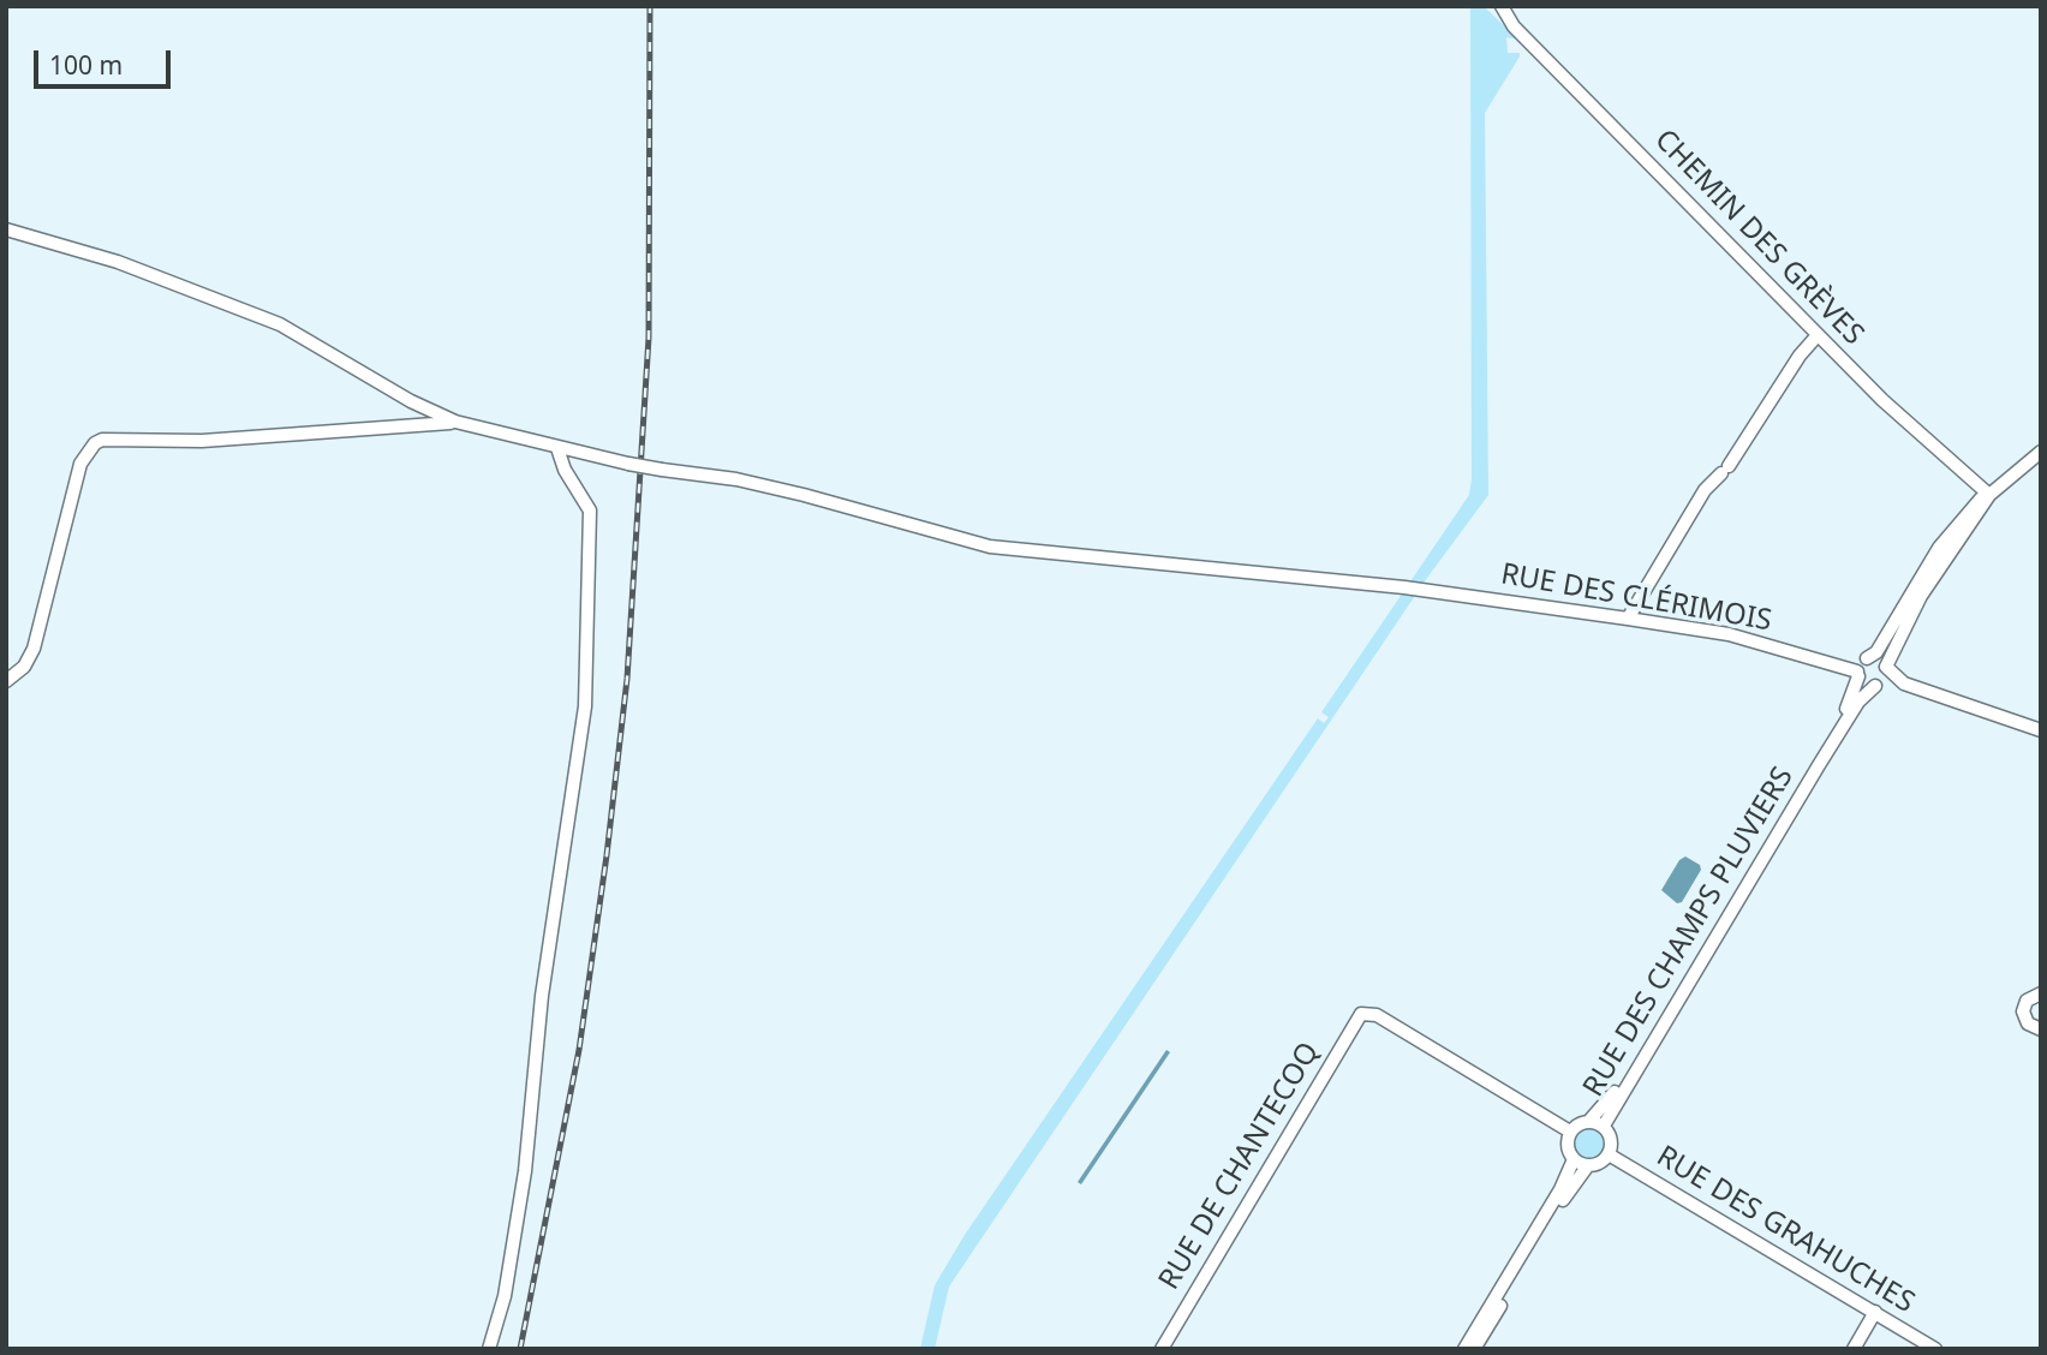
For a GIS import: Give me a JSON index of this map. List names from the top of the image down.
{
  "streets": {
    "street": [
      "CHEMIN DES GRÈVES",
      "RUE DES CLÉRIMOIS",
      "RUE DES CHAMPS PLUVIERS",
      "RUE DE CHANTECOQ",
      "RUE DES GRAHUCHES"
    ]
  },
  "crossings": [
    ["RUE DES CLÉRIMOIS", "RUE DES CHAMPS PLUVIERS"],
    ["RUE DES CHAMPS PLUVIERS", "RUE DE CHANTECOQ"],
    ["RUE DES CHAMPS PLUVIERS", "RUE DES GRAHUCHES"],
    ["RUE DE CHANTECOQ", "RUE DES GRAHUCHES"]
  ],
  "scale_bar": "100 m"
}
